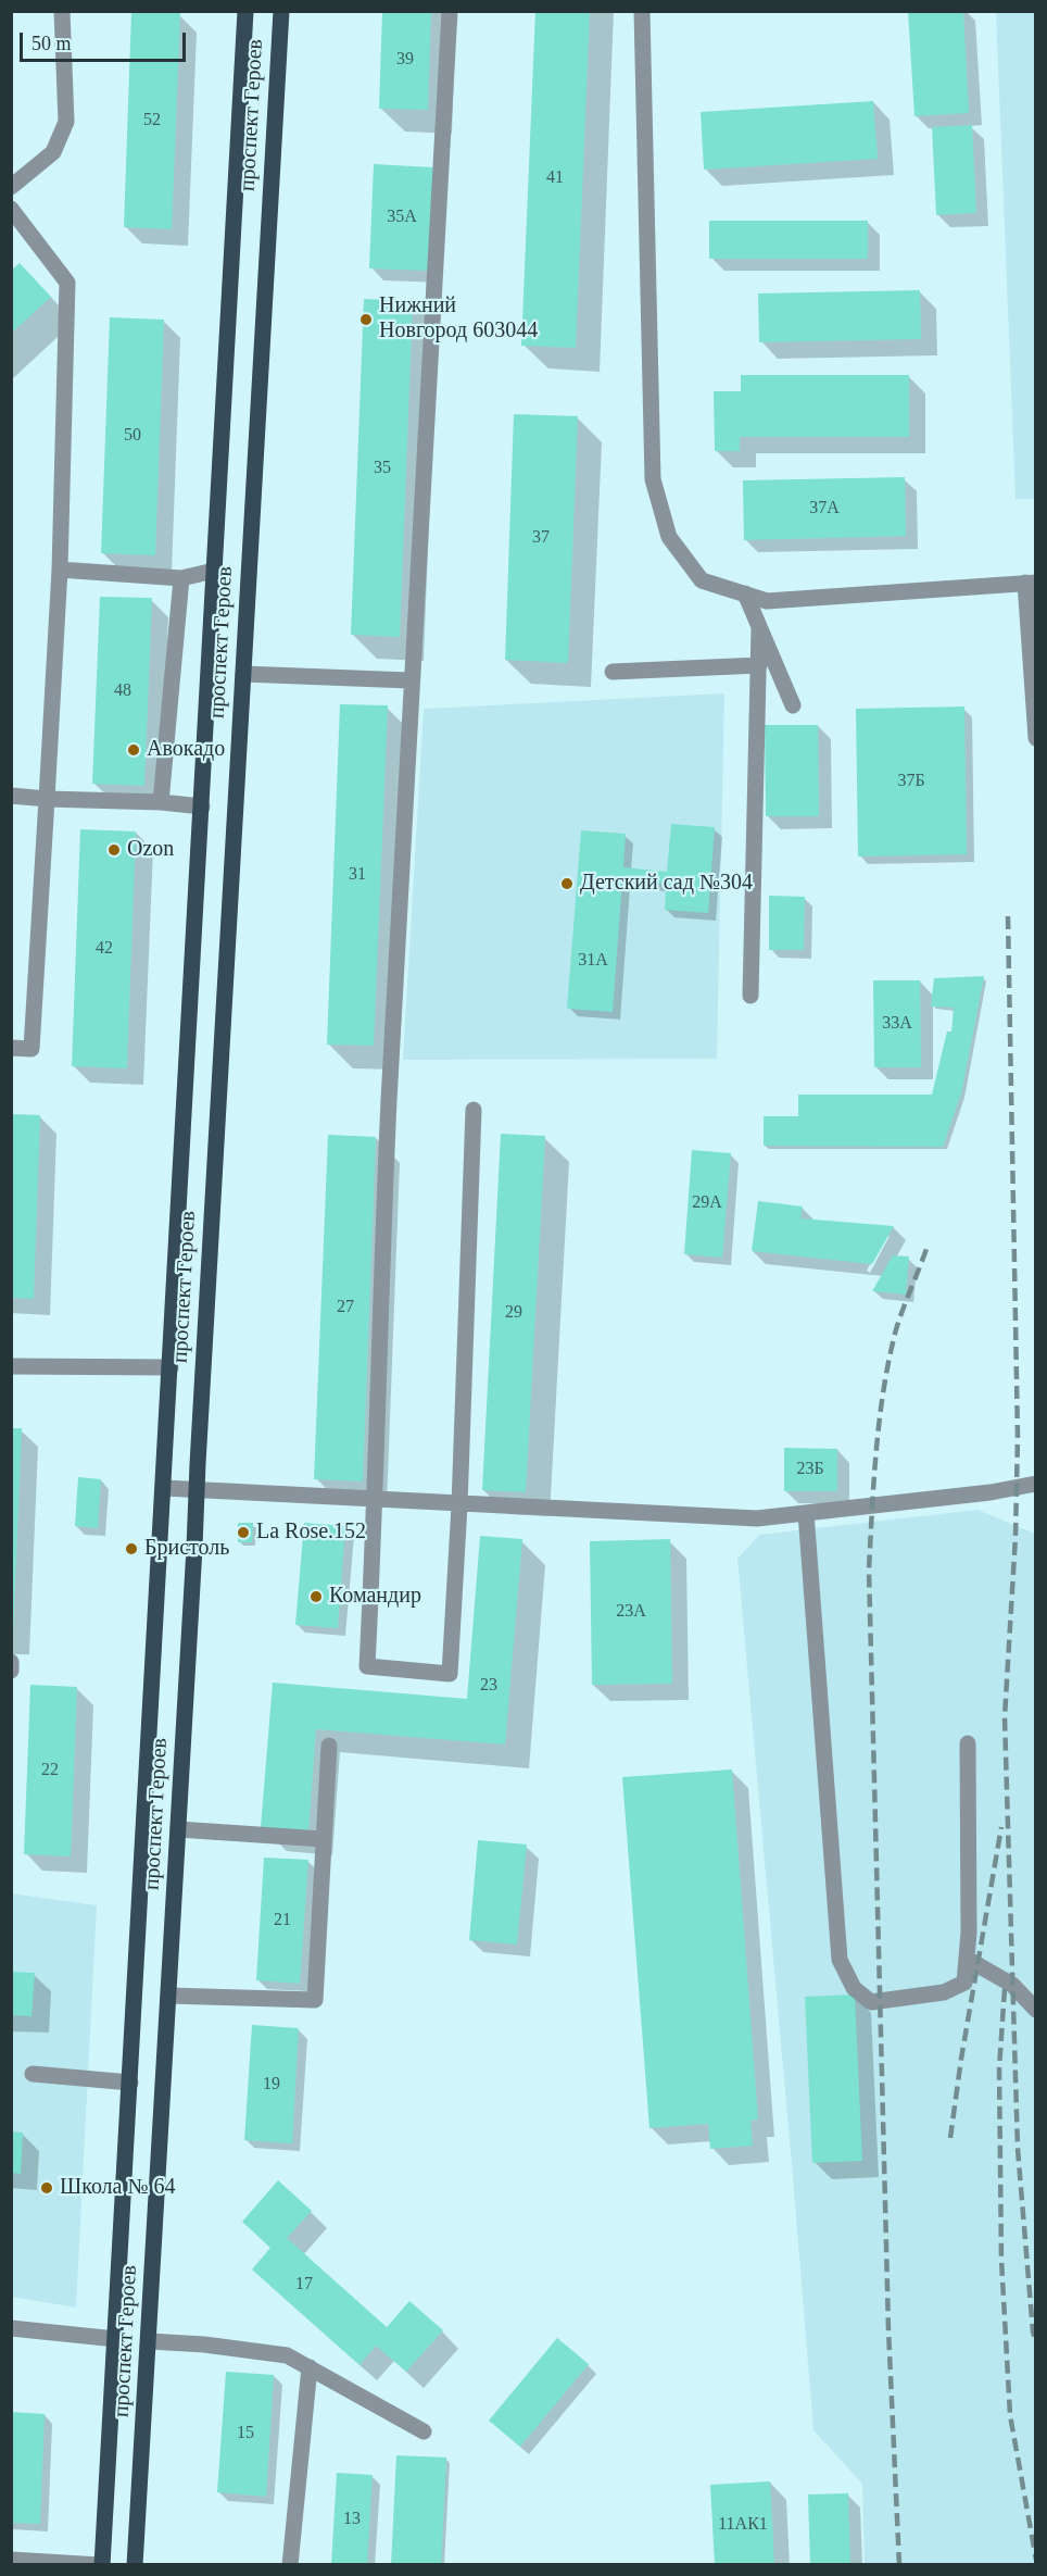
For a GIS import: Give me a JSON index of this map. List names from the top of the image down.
{
  "streets": {
    "main road": ["проспект Героев"]
  },
  "places": [
    "Нижний Новгород 603044",
    "Авокадо",
    "Ozon",
    "Детский сад №304",
    "La Rose.152",
    "Бристоль",
    "Командир",
    "Школа № 64"
  ],
  "house_numbers": [
    "39",
    "52",
    "41",
    "35А",
    "50",
    "35",
    "37А",
    "37",
    "48",
    "37Б",
    "31",
    "42",
    "31А",
    "33А",
    "29А",
    "27",
    "29",
    "23Б",
    "23А",
    "23",
    "22",
    "21",
    "19",
    "17",
    "15",
    "13",
    "11АК1"
  ],
  "scale_bar": "50 m"
}
